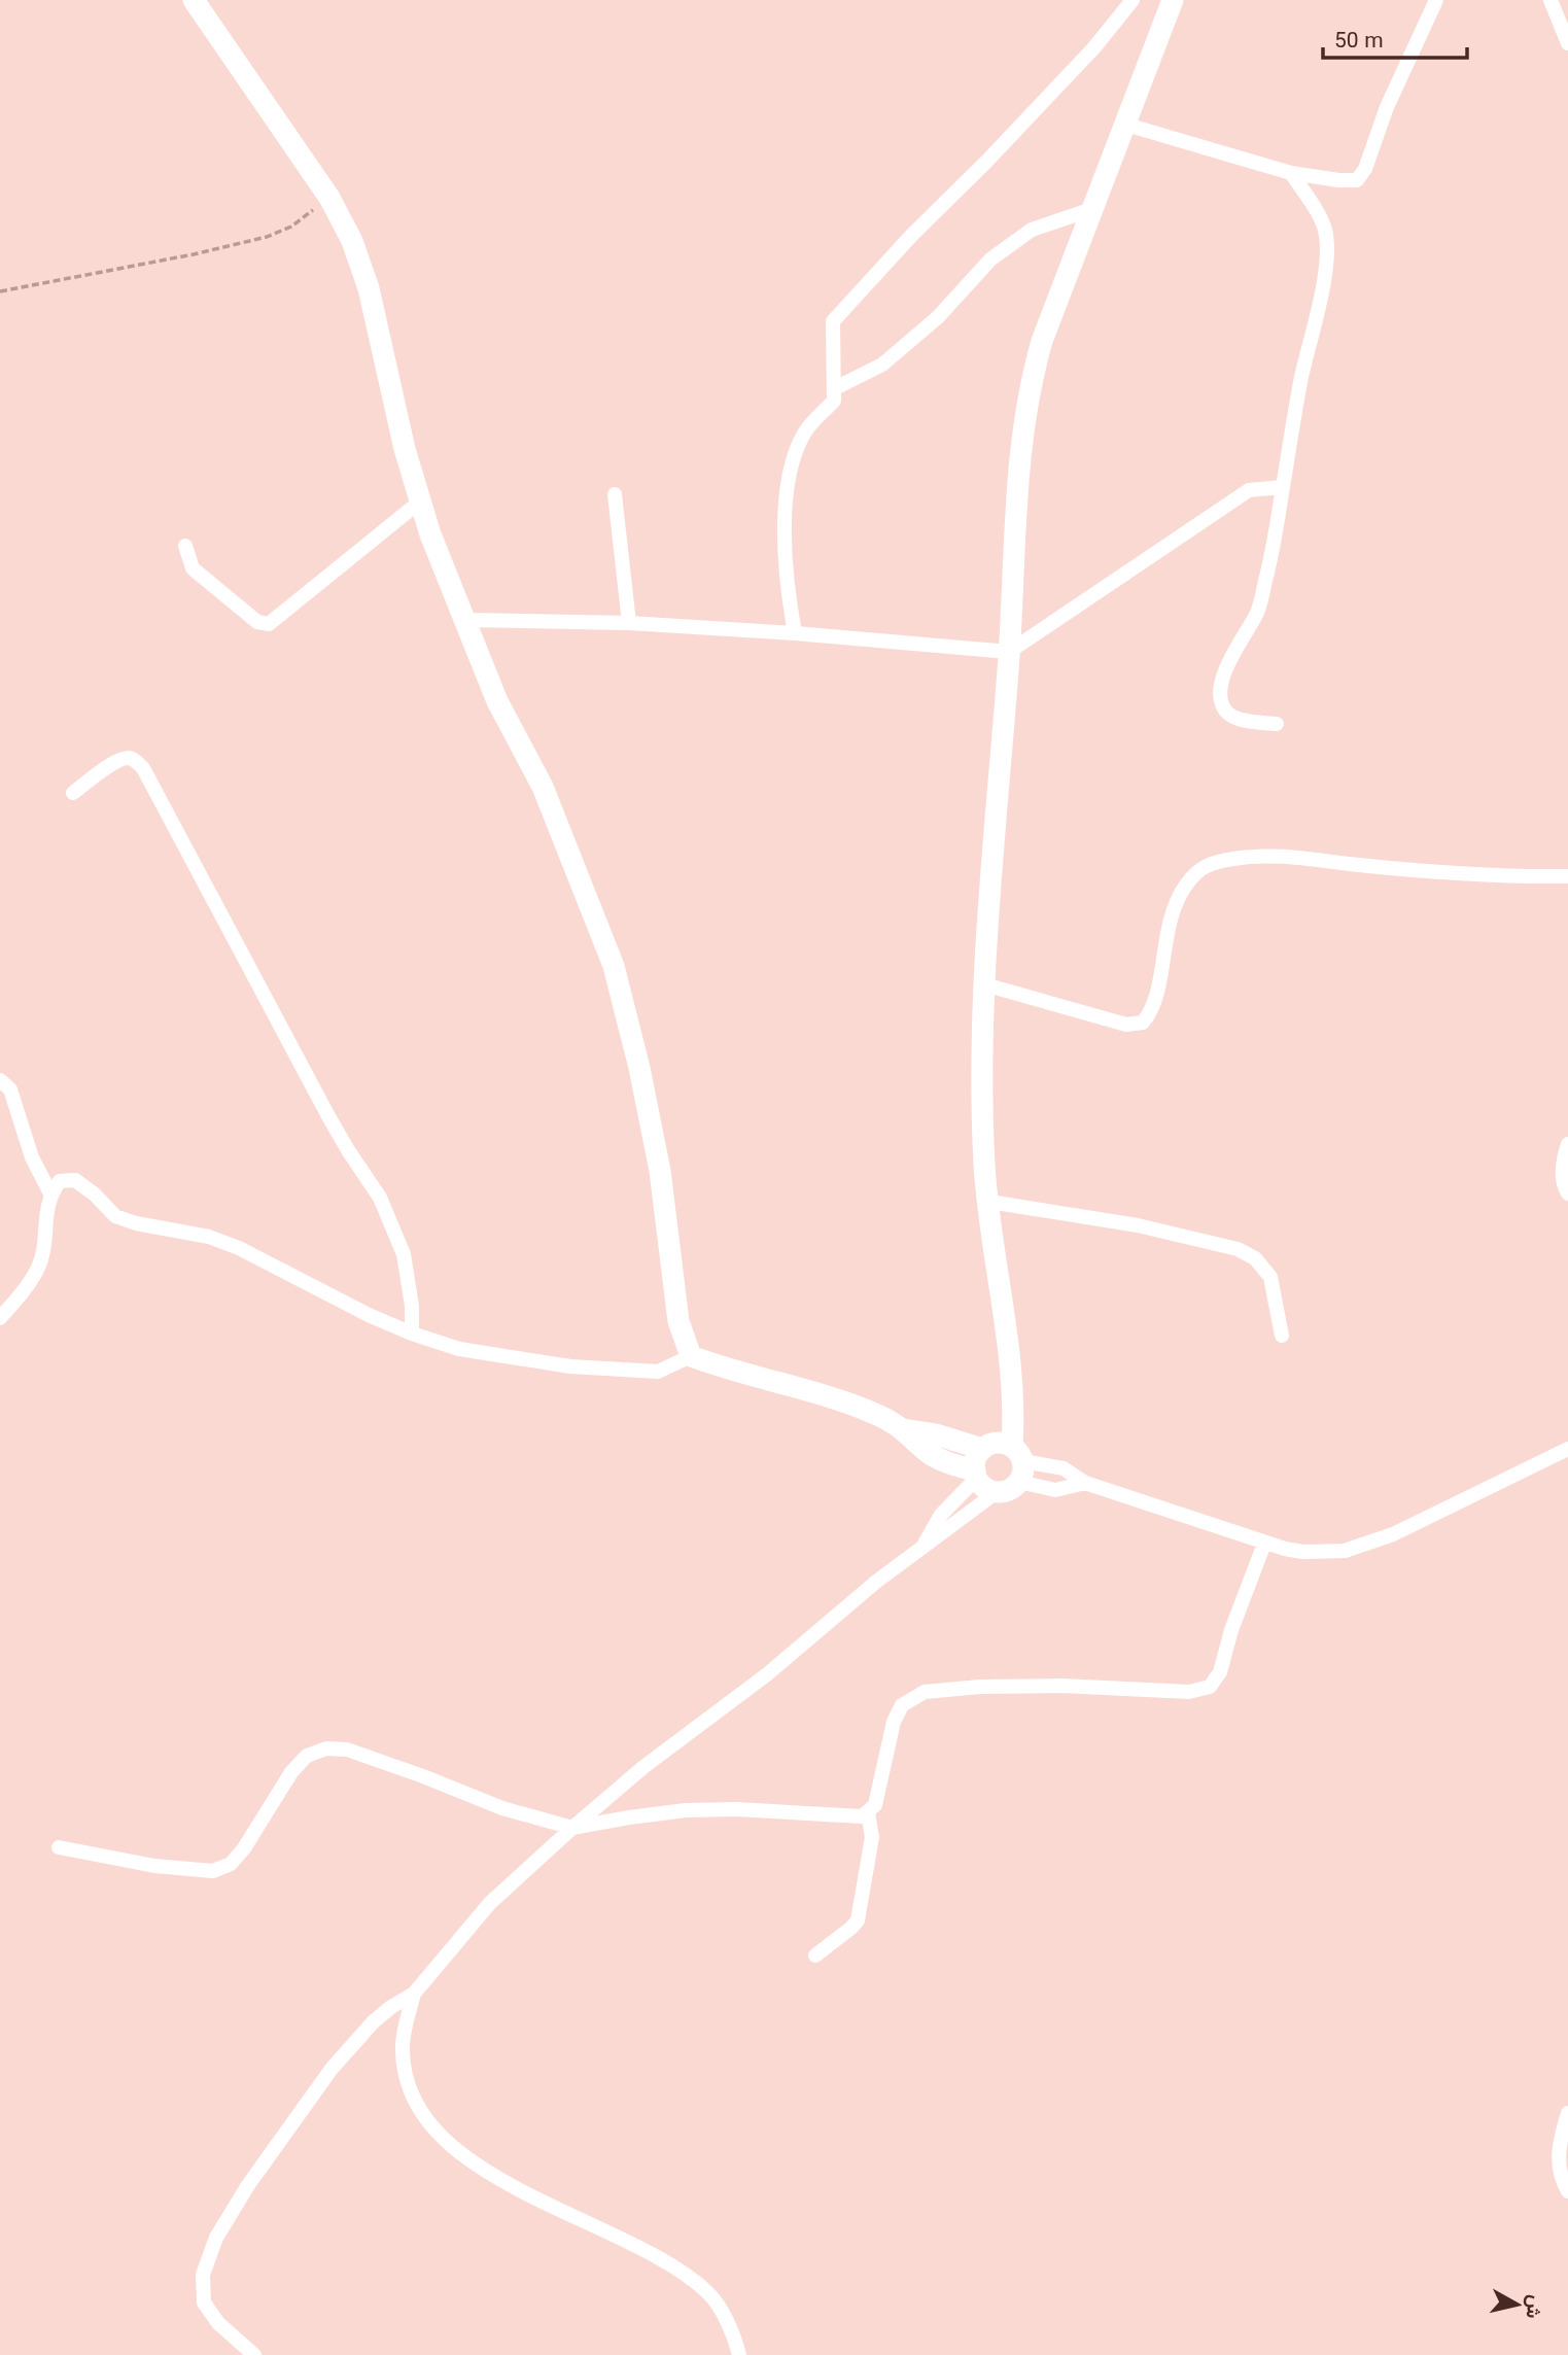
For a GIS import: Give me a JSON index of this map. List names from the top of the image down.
{
  "scale_bar": "50 m",
  "north": "right"
}
